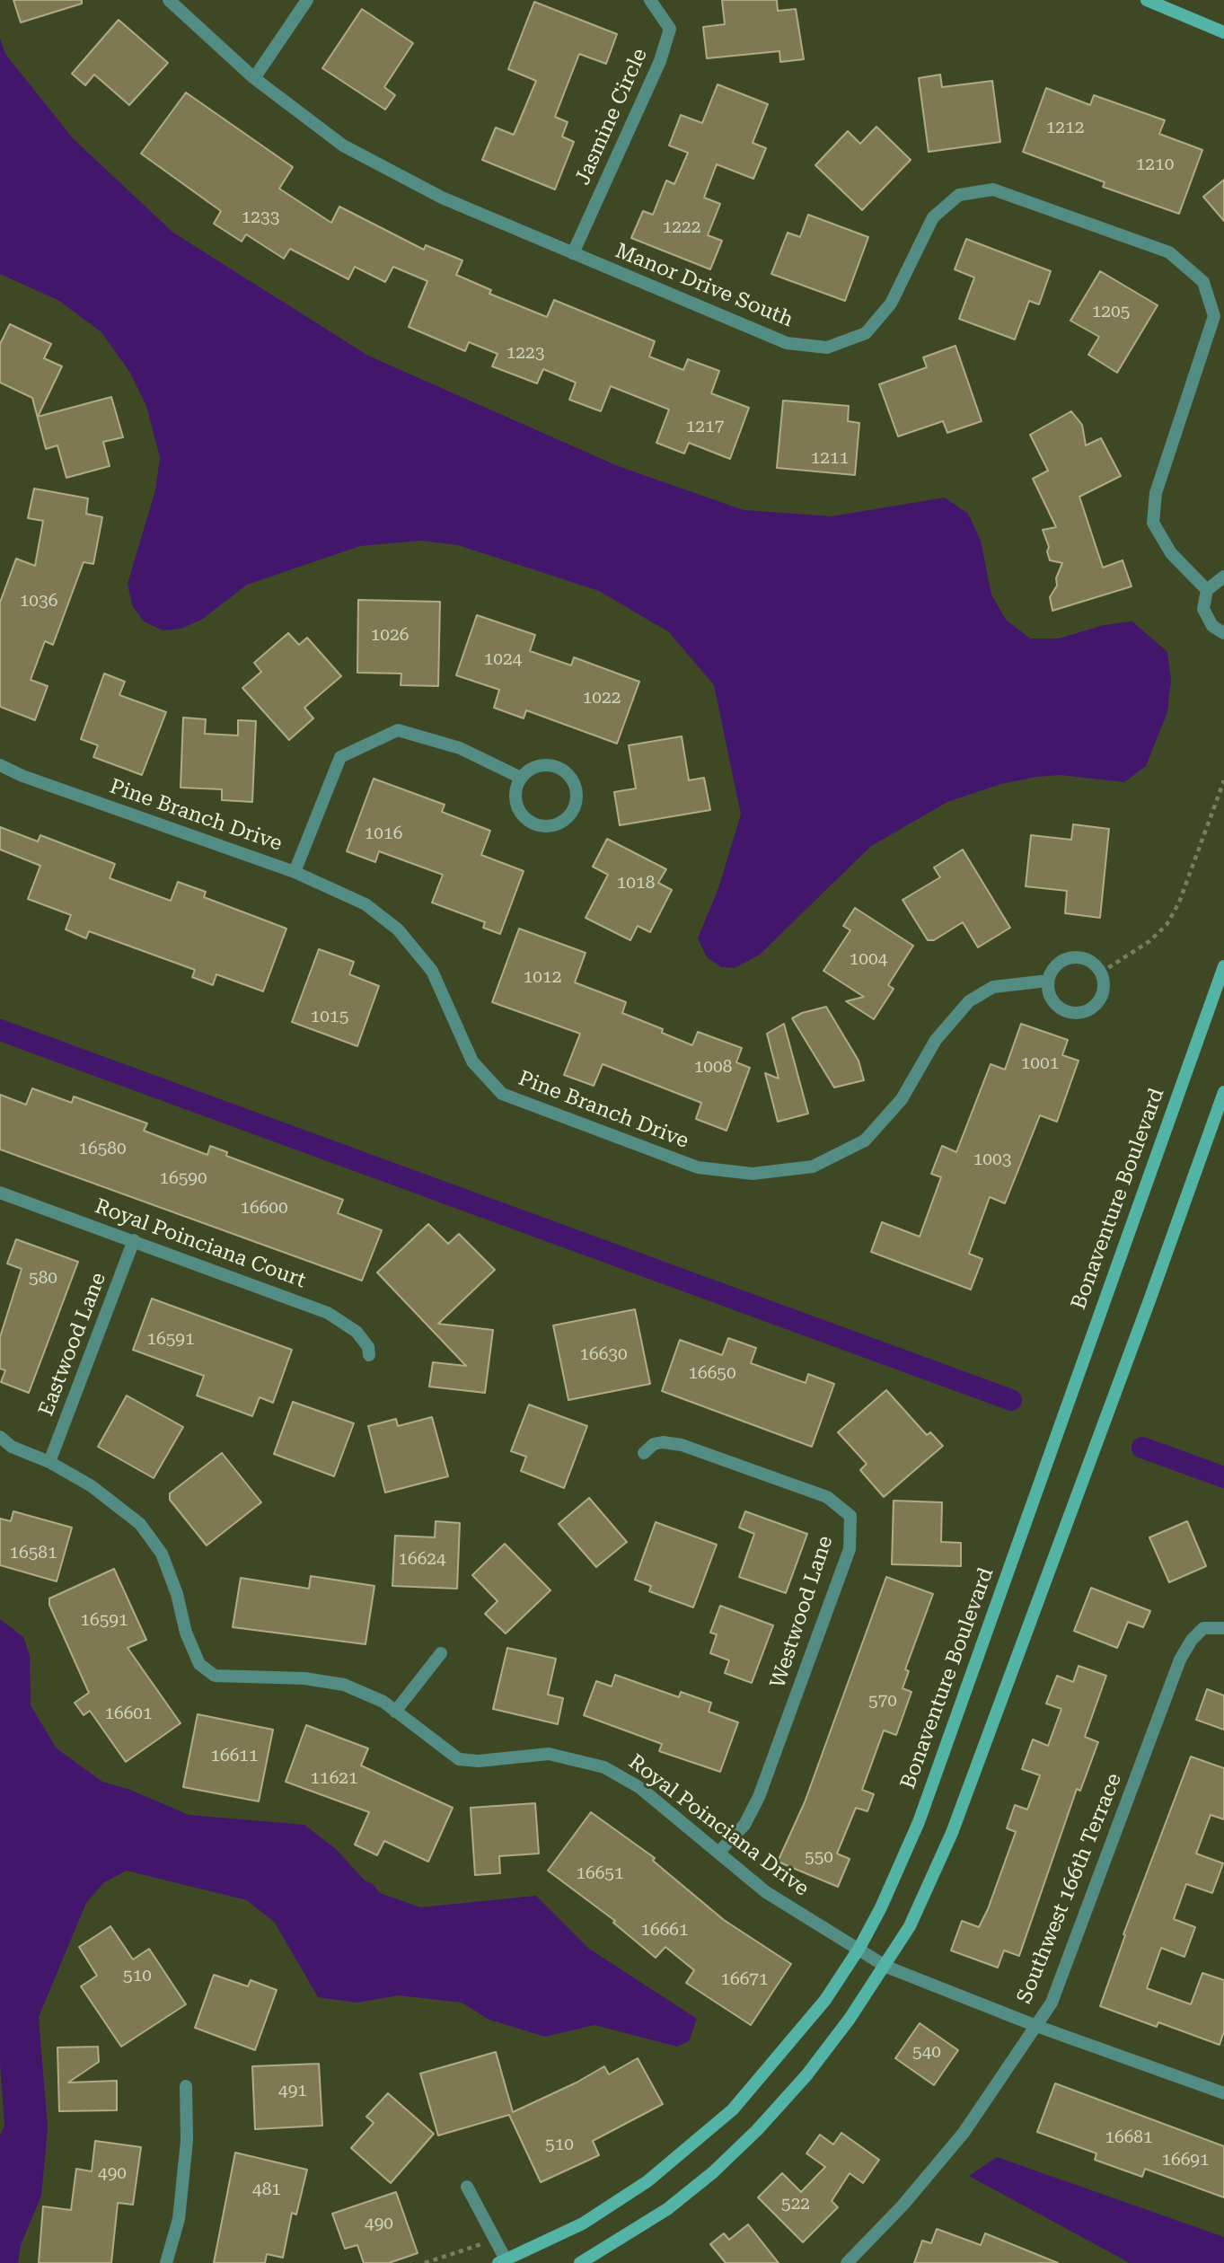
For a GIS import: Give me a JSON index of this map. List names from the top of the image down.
{
  "streets": {
    "main road": ["Bonaventure Boulevard"],
    "street": [
      "Jasmine Circle",
      "Manor Drive South",
      "Pine Branch Drive",
      "Royal Poinciana Court",
      "Eastwood Lane",
      "Westwood Lane",
      "Royal Poinciana Drive",
      "Southwest 166th Terrace"
    ]
  },
  "crossings": [
    ["Jasmine Circle", "Manor Drive South"],
    ["Bonaventure Boulevard", "Royal Poinciana Drive"],
    ["Royal Poinciana Court", "Eastwood Lane"],
    ["Eastwood Lane", "Royal Poinciana Drive"],
    ["Westwood Lane", "Royal Poinciana Drive"],
    ["Royal Poinciana Drive", "Southwest 166th Terrace"]
  ],
  "house_numbers": [
    "1212",
    "1210",
    "1233",
    "1222",
    "1205",
    "1223",
    "1217",
    "1211",
    "1036",
    "1026",
    "1024",
    "1022",
    "1016",
    "1018",
    "1004",
    "1012",
    "1015",
    "1001",
    "1008",
    "16580",
    "1003",
    "16590",
    "16600",
    "580",
    "16591",
    "16630",
    "16650",
    "16581",
    "16624",
    "16591",
    "570",
    "16601",
    "16611",
    "11621",
    "550",
    "16651",
    "16661",
    "510",
    "16671",
    "540",
    "491",
    "16681",
    "510",
    "16691",
    "490",
    "481",
    "522",
    "490"
  ]
}
